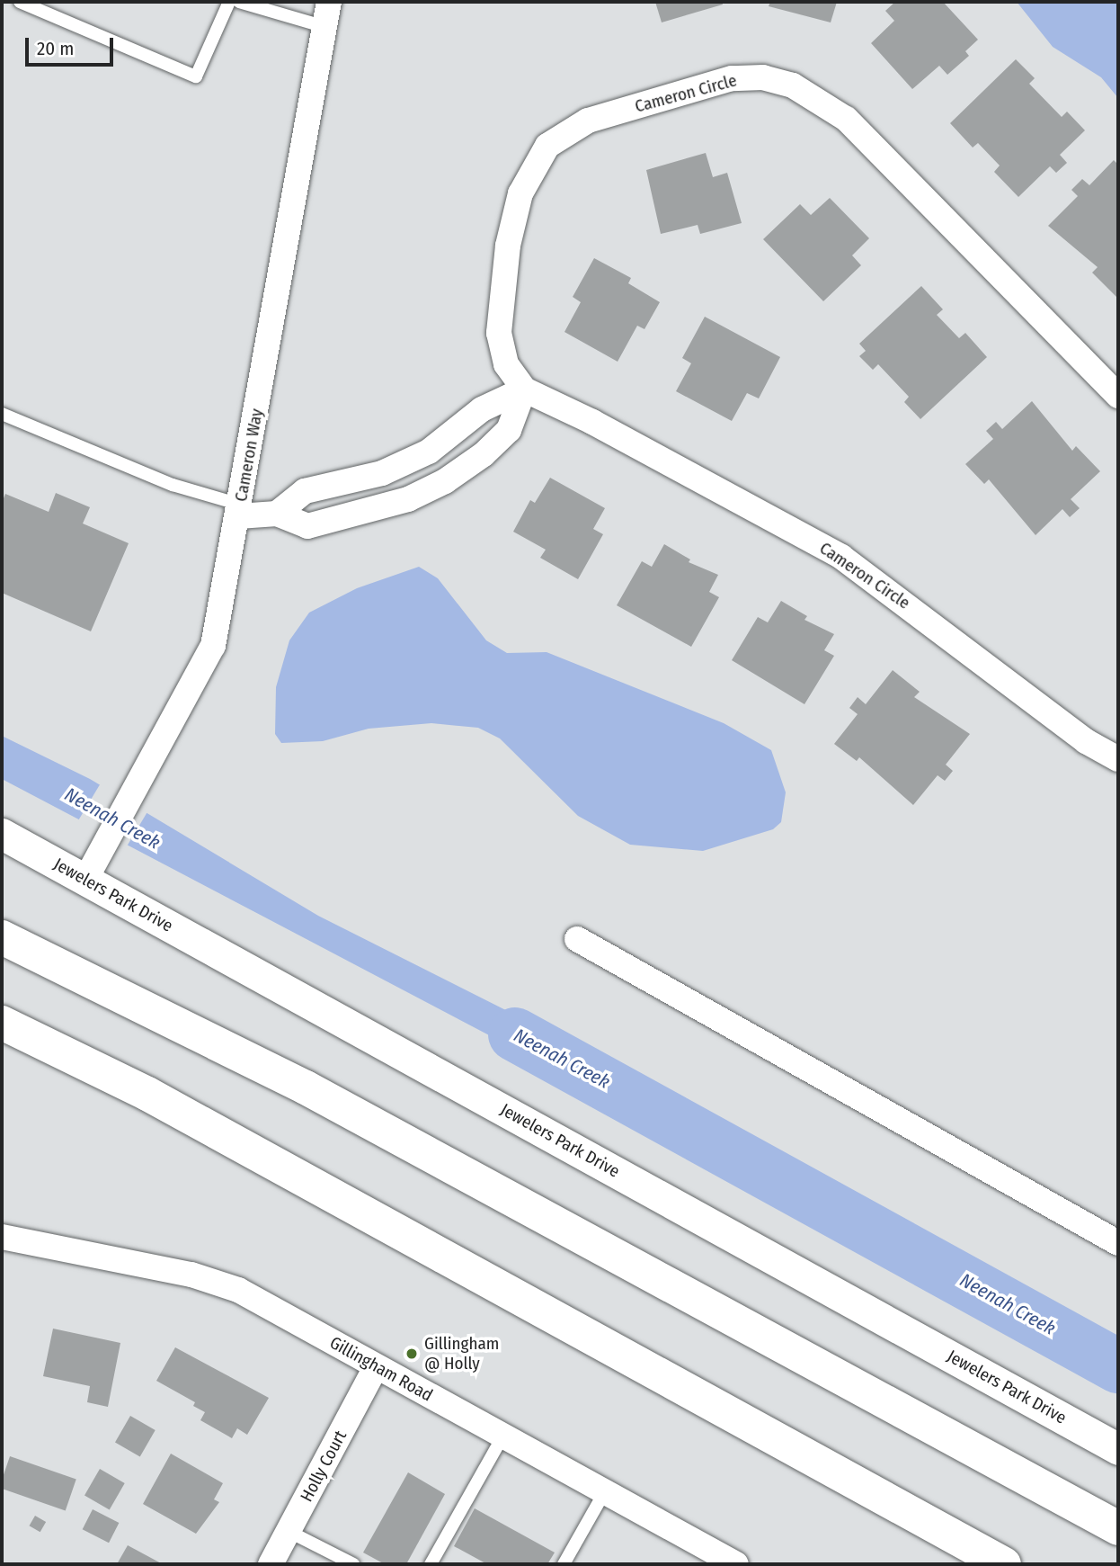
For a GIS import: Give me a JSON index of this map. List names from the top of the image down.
{
  "streets": {
    "street": [
      "Cameron Circle",
      "Cameron Way",
      "Jewelers Park Drive",
      "Gillingham Road",
      "Holly Court"
    ]
  },
  "crossings": [
    ["Cameron Way", "Jewelers Park Drive"],
    ["Gillingham Road", "Holly Court"]
  ],
  "water": ["Neenah Creek"],
  "places": ["Gillingham @ Holly"],
  "scale_bar": "20 m"
}
